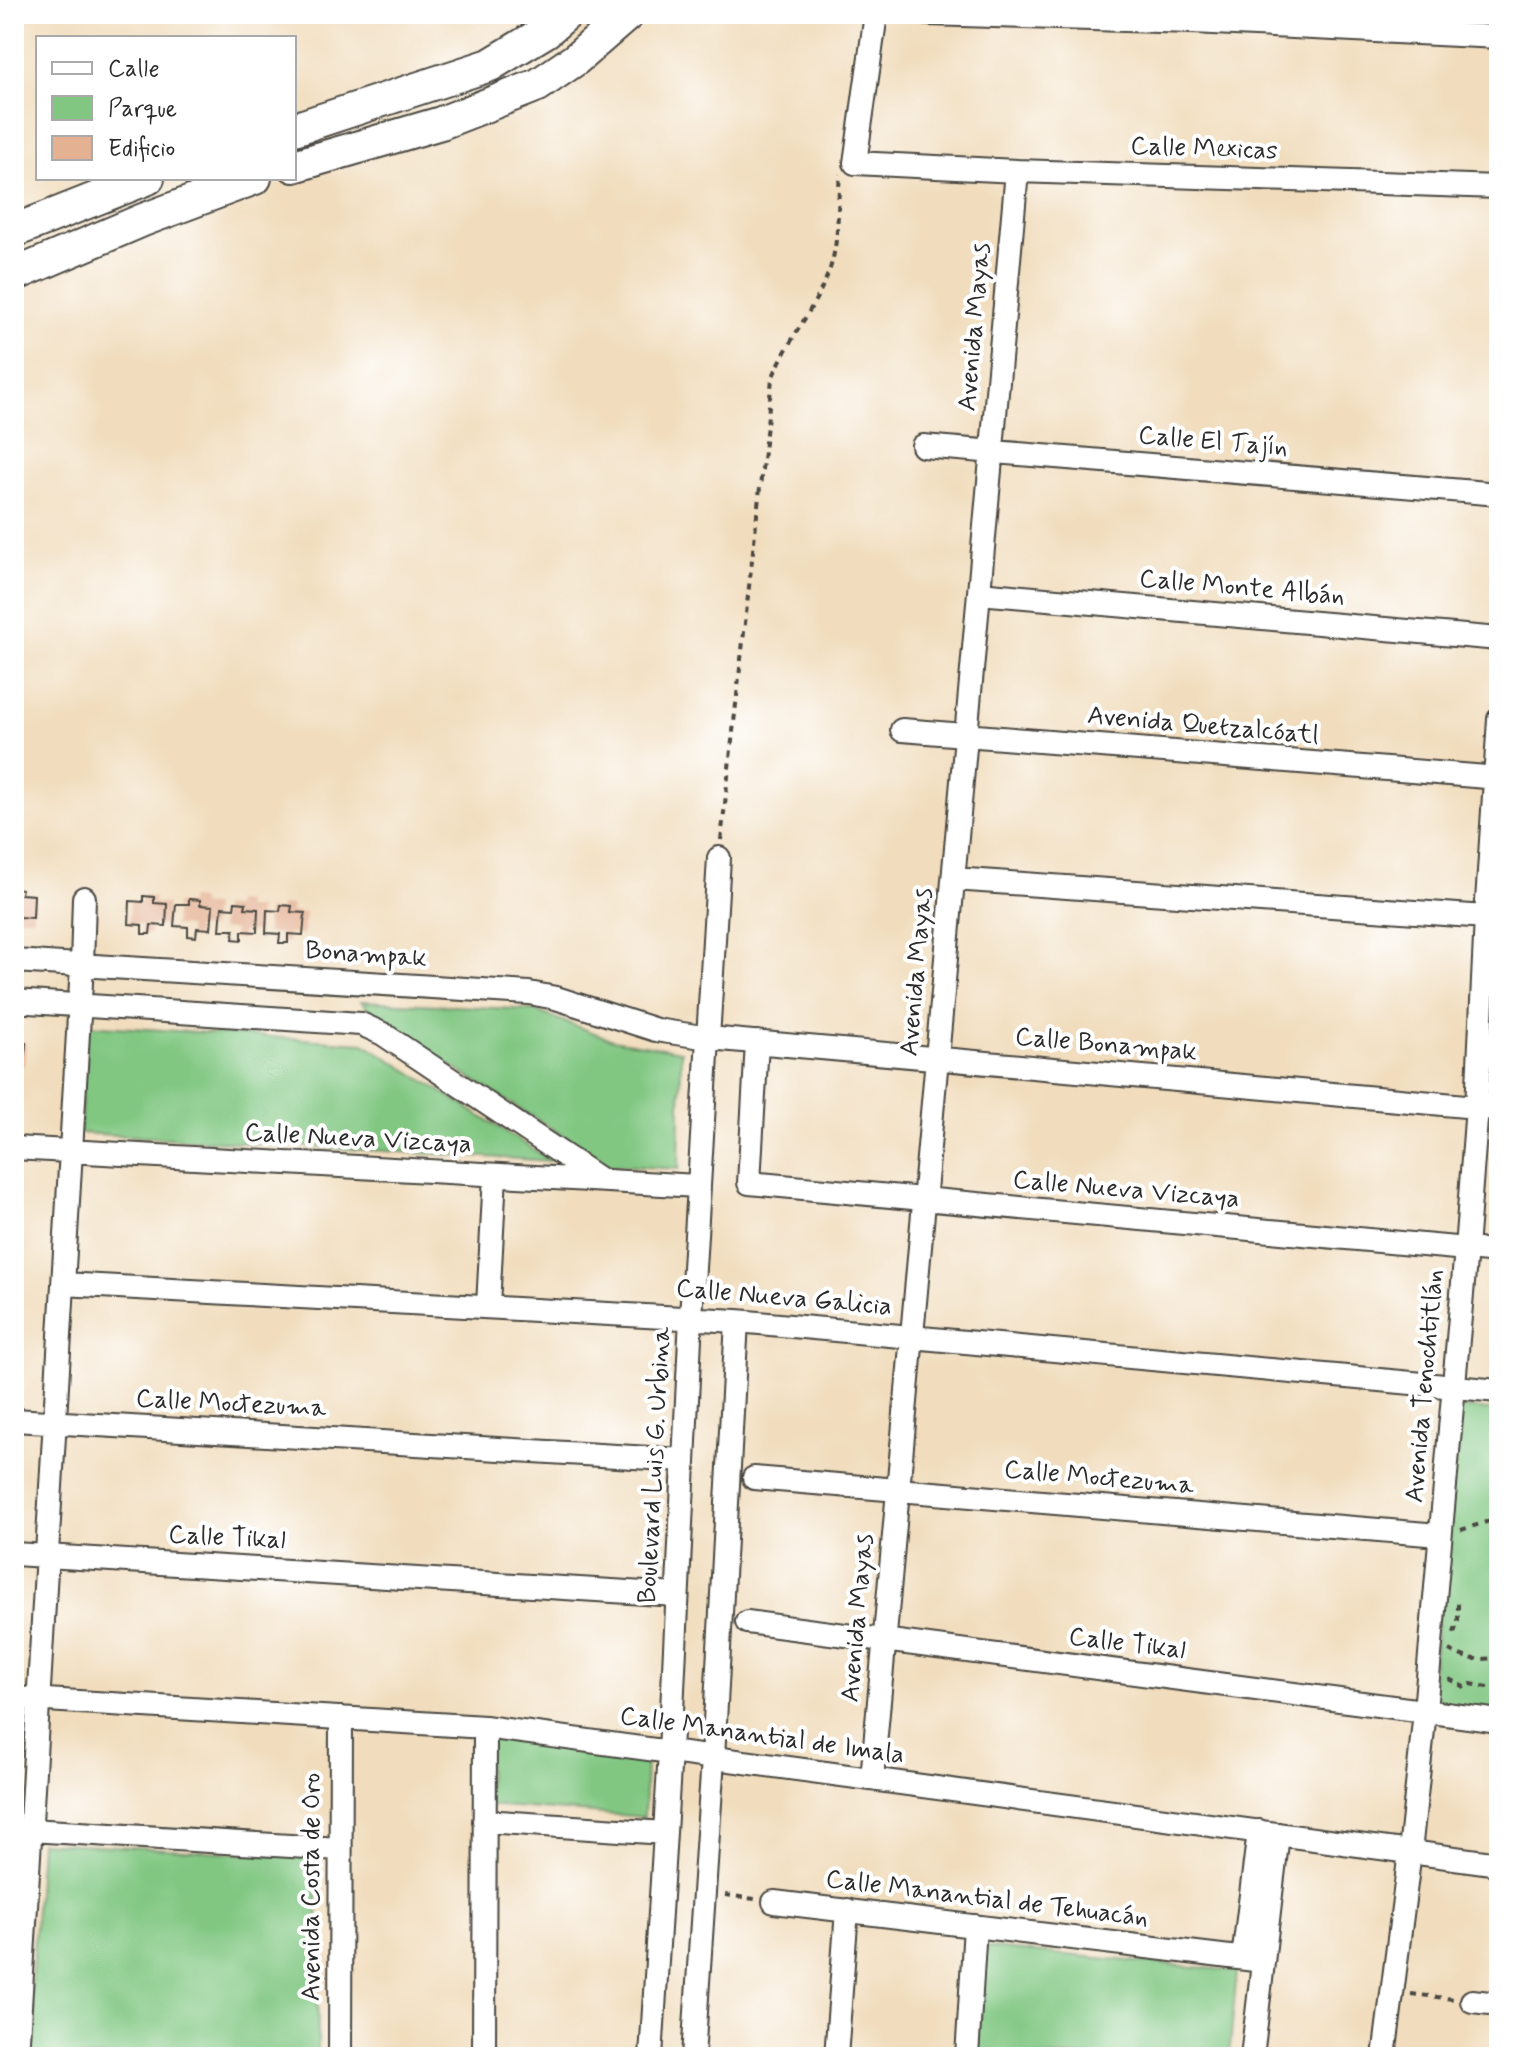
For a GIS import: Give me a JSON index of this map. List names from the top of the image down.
{
  "streets": {
    "street": [
      "Calle Mexicas",
      "Avenida Mayas",
      "Calle El Tajín",
      "Calle Monte Albán",
      "Avenida Quetzalcóatl",
      "Bonampak",
      "Calle Bonampak",
      "Calle Nueva Vizcaya",
      "Calle Nueva Galicia",
      "Avenida Tenochtitlán",
      "Calle Moctezuma",
      "Boulevard Luis G. Urbina",
      "Calle Tikal",
      "Calle Manantial de Imala",
      "Avenida Costa de Oro",
      "Calle Manantial de Tehuacán"
    ]
  },
  "crossings": [
    ["Calle Mexicas", "Avenida Mayas"],
    ["Avenida Mayas", "Calle El Tajín"],
    ["Avenida Mayas", "Calle Monte Albán"],
    ["Avenida Mayas", "Avenida Quetzalcóatl"],
    ["Avenida Mayas", "Calle Bonampak"],
    ["Avenida Mayas", "Calle Nueva Vizcaya"],
    ["Avenida Mayas", "Calle Nueva Galicia"],
    ["Avenida Mayas", "Calle Moctezuma"],
    ["Avenida Mayas", "Calle Tikal"],
    ["Avenida Mayas", "Calle Manantial de Imala"],
    ["Avenida Quetzalcóatl", "Avenida Tenochtitlán"],
    ["Bonampak", "Calle Bonampak"],
    ["Bonampak", "Boulevard Luis G. Urbina"],
    ["Calle Bonampak", "Calle Nueva Vizcaya"],
    ["Calle Bonampak", "Avenida Tenochtitlán"],
    ["Calle Bonampak", "Boulevard Luis G. Urbina"],
    ["Calle Nueva Vizcaya", "Avenida Tenochtitlán"],
    ["Calle Nueva Vizcaya", "Boulevard Luis G. Urbina"],
    ["Calle Nueva Galicia", "Avenida Tenochtitlán"],
    ["Calle Nueva Galicia", "Boulevard Luis G. Urbina"],
    ["Avenida Tenochtitlán", "Calle Moctezuma"],
    ["Avenida Tenochtitlán", "Calle Tikal"],
    ["Avenida Tenochtitlán", "Calle Manantial de Imala"],
    ["Calle Moctezuma", "Boulevard Luis G. Urbina"],
    ["Boulevard Luis G. Urbina", "Calle Tikal"],
    ["Boulevard Luis G. Urbina", "Calle Manantial de Imala"],
    ["Calle Manantial de Imala", "Avenida Costa de Oro"]
  ],
  "legend": ["Calle", "Parque", "Edificio"]
}
